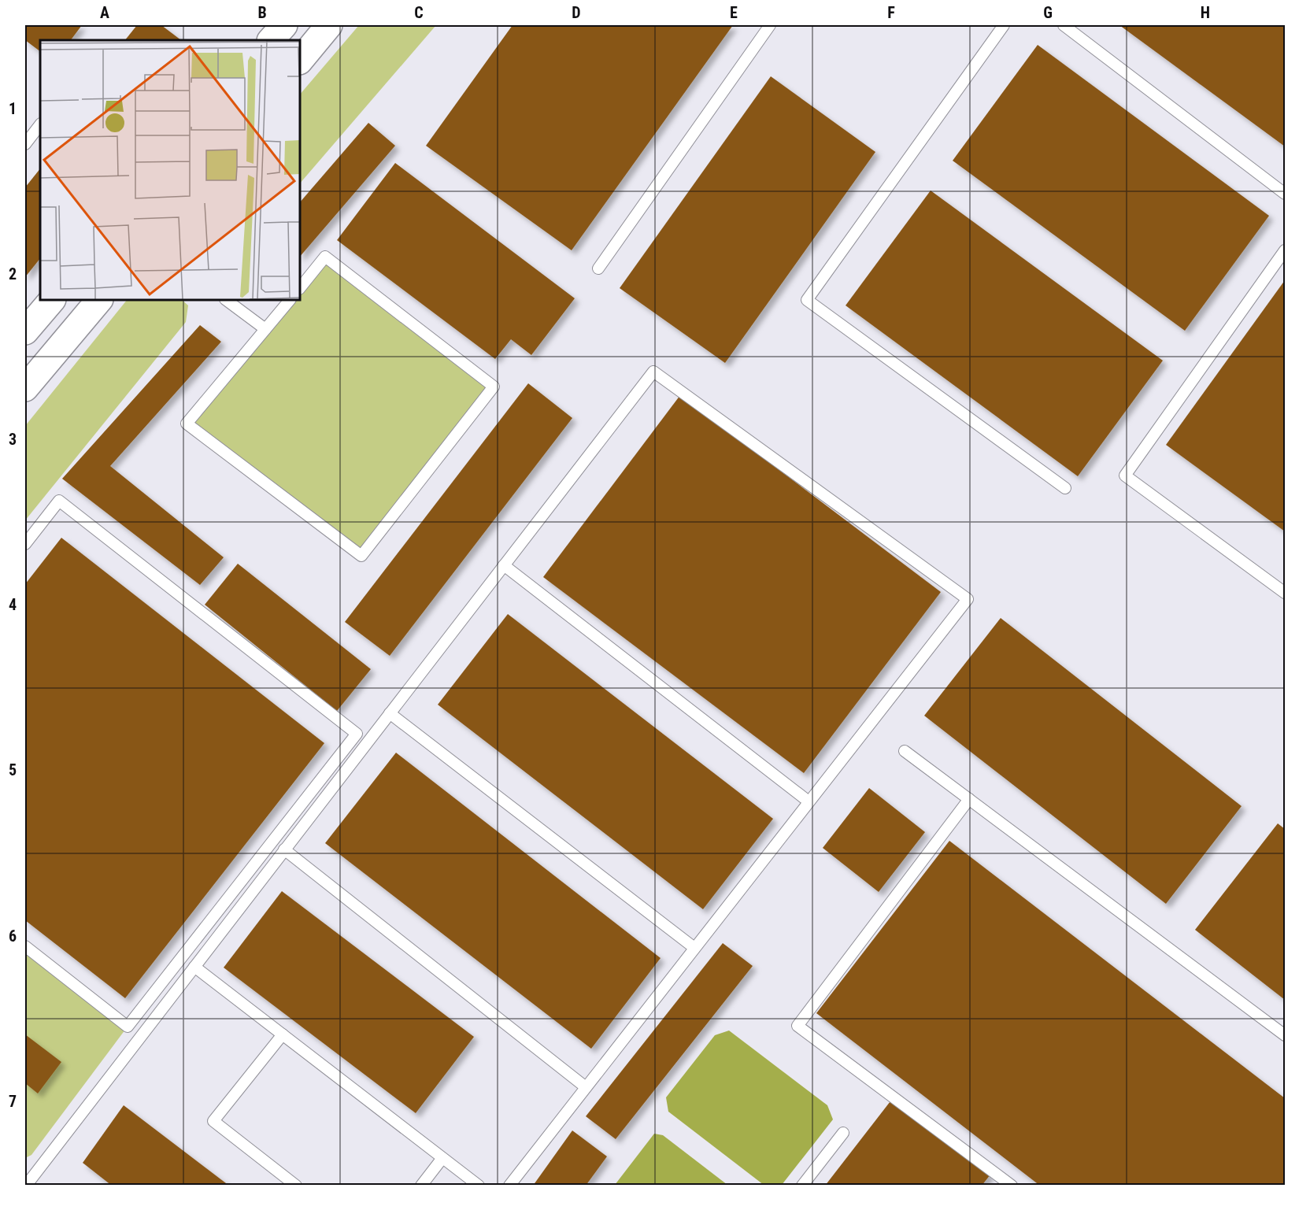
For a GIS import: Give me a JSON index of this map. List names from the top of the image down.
{
  "grid": {
    "columns": [
      "A",
      "B",
      "C",
      "D",
      "E",
      "F",
      "G",
      "H"
    ],
    "rows": [
      "1",
      "2",
      "3",
      "4",
      "5",
      "6",
      "7"
    ]
  }
}
